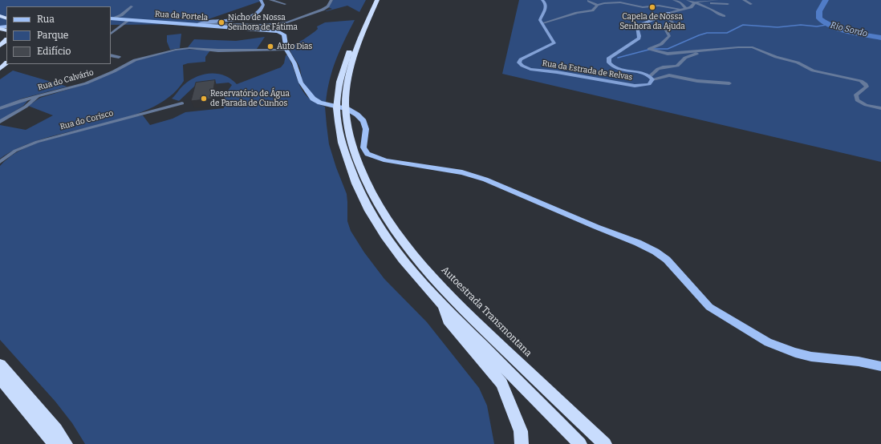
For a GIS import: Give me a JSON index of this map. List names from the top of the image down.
{
  "streets": {
    "highway": ["Autoestrada Transmontana"],
    "main road": ["Rua da Portela"],
    "street": ["Rua da Estrada de Relvas", "Rua do Calvário", "Rua do Corisco"]
  },
  "crossings": [
    ["Rua da Portela", "Rua do Calvário"]
  ],
  "water": ["Rio Sordo"],
  "places": [
    "Capela de Nossa Senhora da Ajuda",
    "Nicho de Nossa Senhora de Fátima",
    "Auto Dias",
    "Reservatório de Água de Parada de Cunhos"
  ],
  "legend": ["Rua", "Parque", "Edifício"]
}
